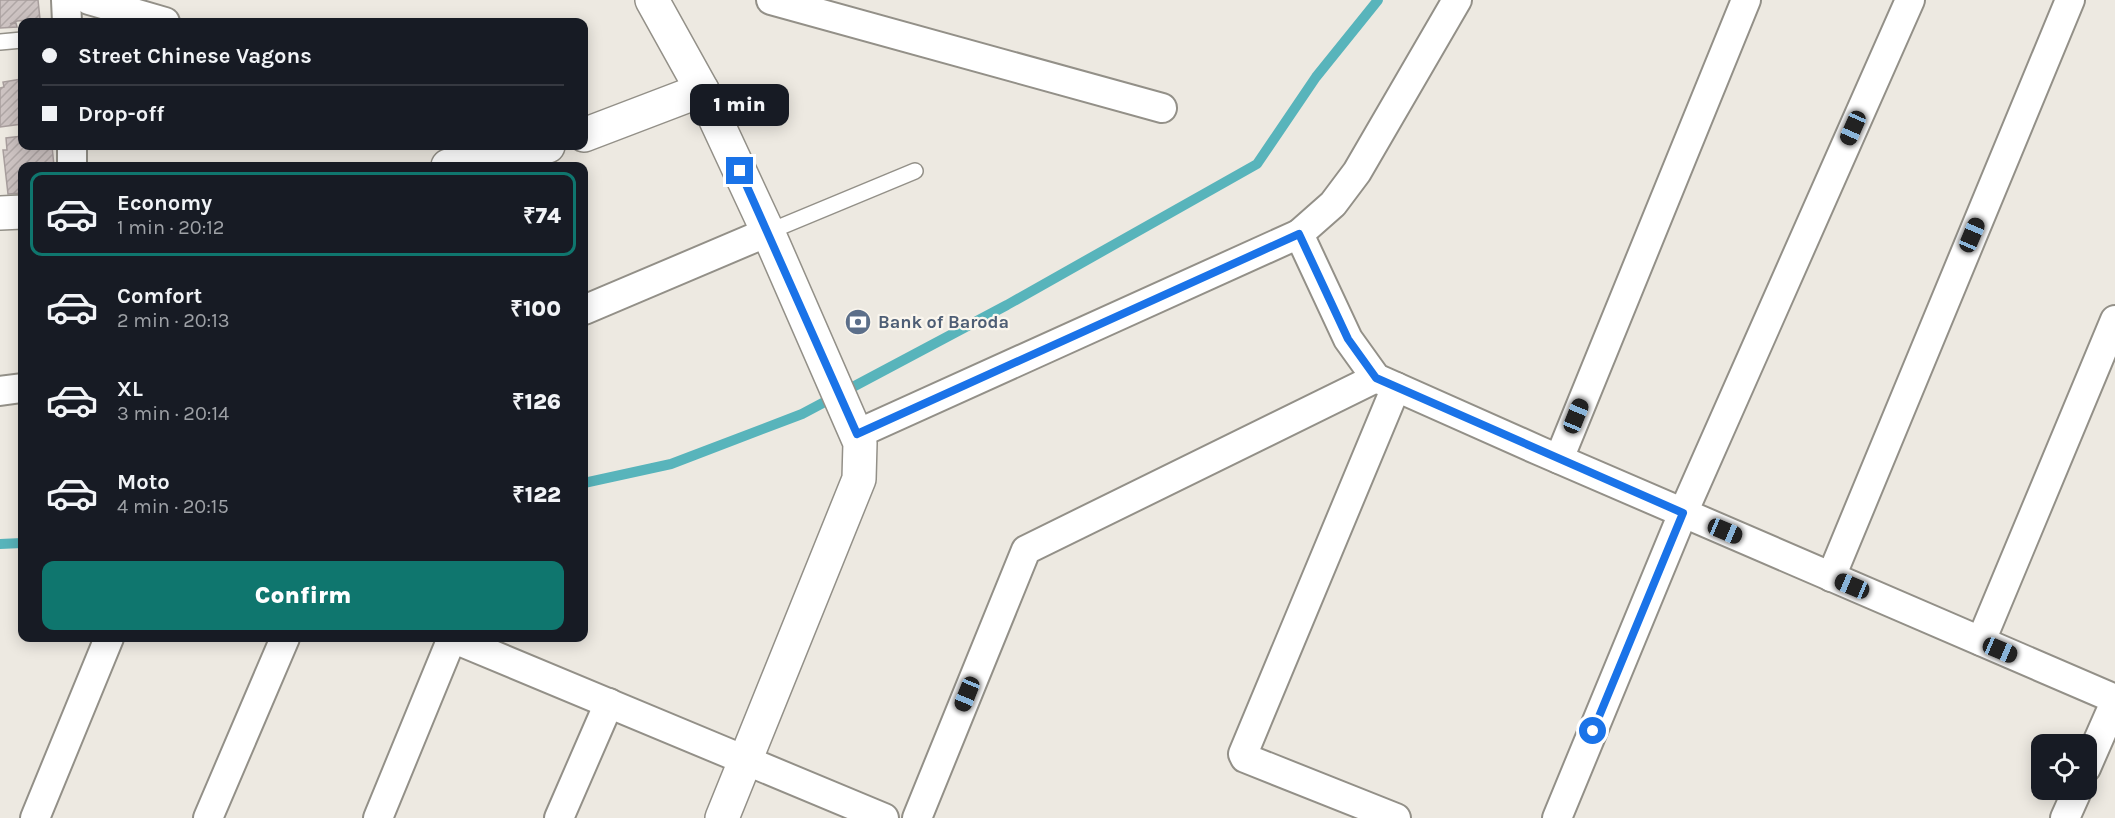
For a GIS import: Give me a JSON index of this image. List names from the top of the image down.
{
  "places": {
    "bank": ["Bank of Baroda"]
  },
  "page": {
    "banner": ["Street Chinese Vagons", "Drop-off"],
    "bubble": "1 min",
    "list": [
      {
        "name": "Economy",
        "note": "1 min · 20:12",
        "value": "₹74"
      },
      {
        "name": "Comfort",
        "note": "2 min · 20:13",
        "value": "₹100"
      },
      {
        "name": "XL",
        "note": "3 min · 20:14",
        "value": "₹126"
      },
      {
        "name": "Moto",
        "note": "4 min · 20:15",
        "value": "₹122"
      }
    ],
    "buttons": "Confirm"
  }
}
